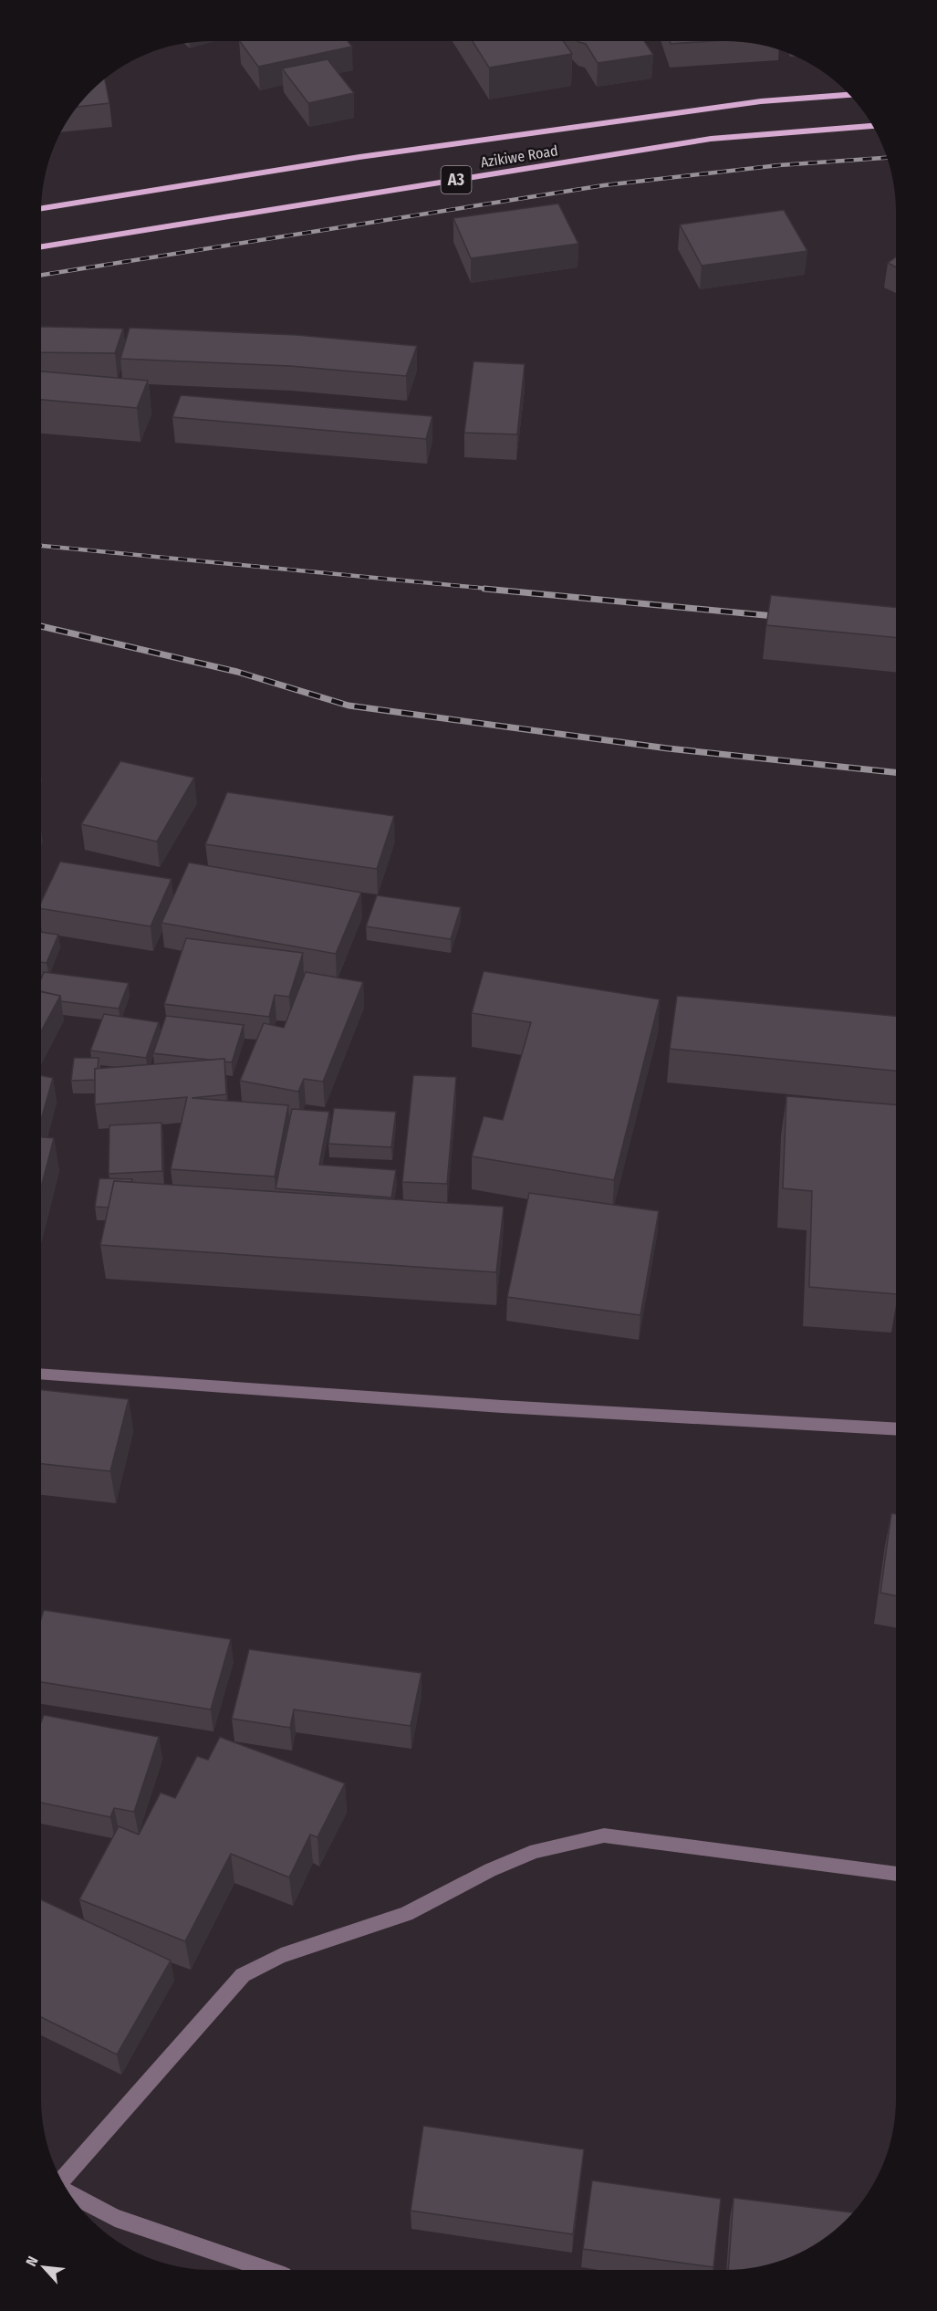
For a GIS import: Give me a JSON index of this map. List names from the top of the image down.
{
  "streets": {
    "main road": ["Azikiwe Road", "A3"]
  },
  "north": "top left"
}
